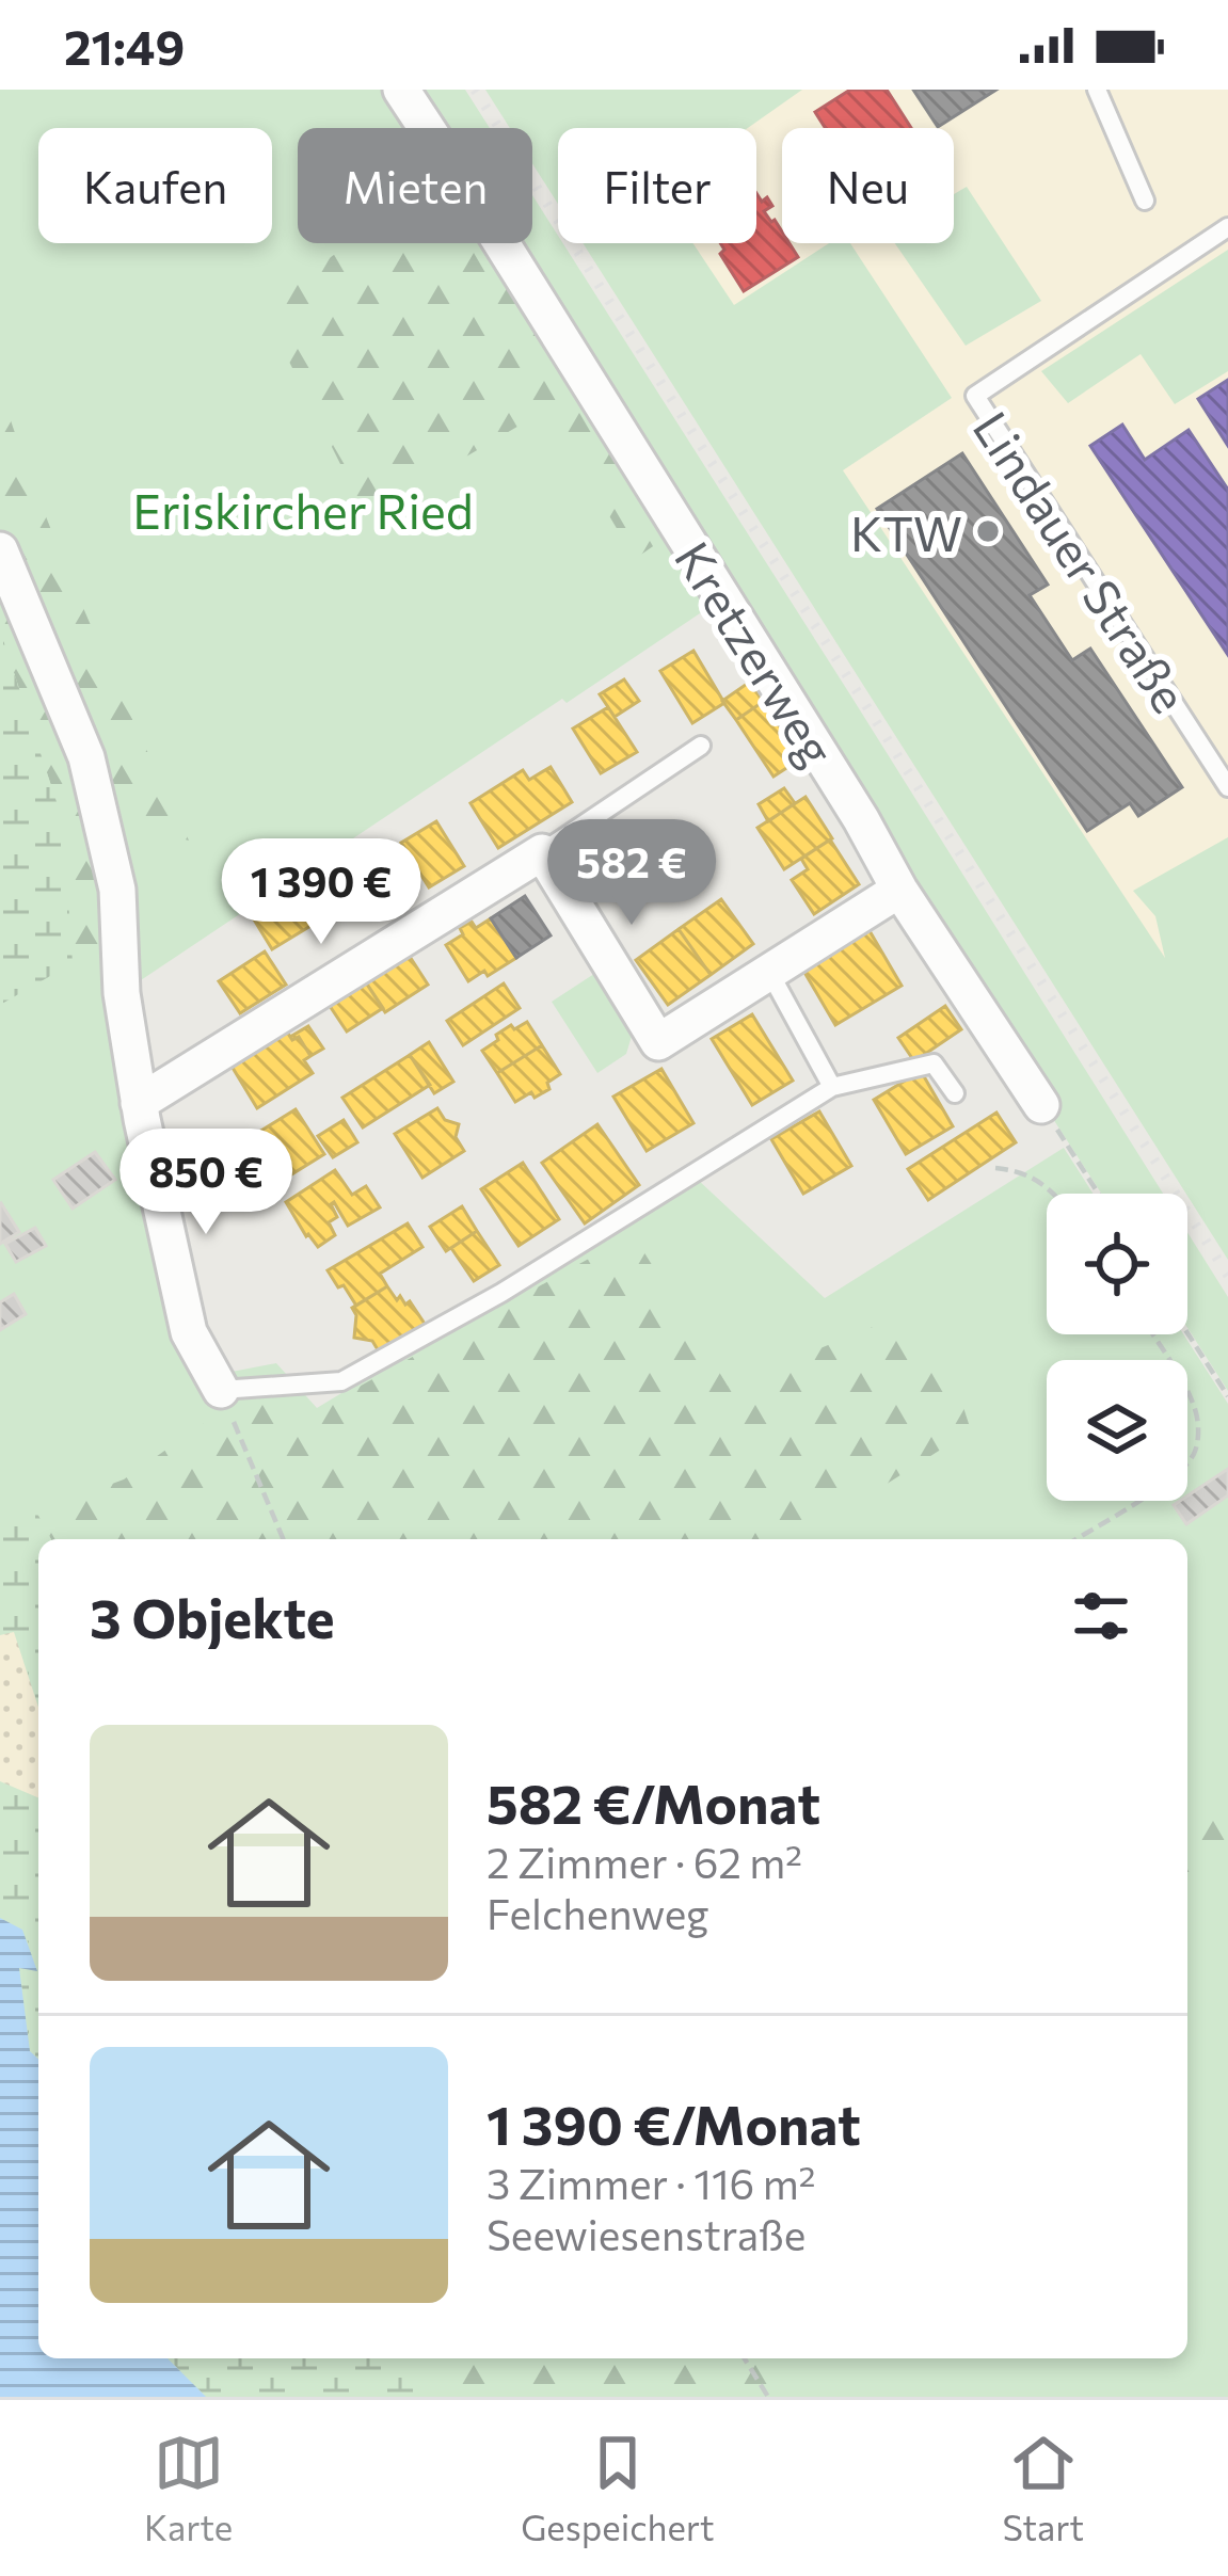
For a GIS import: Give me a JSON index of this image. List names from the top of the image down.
{
  "streets": {
    "street": ["Kretzerweg"],
    "lane": ["Lindauer Straße"]
  },
  "parks": ["Eriskircher Ried"],
  "places": ["KTW"],
  "page": {
    "status": "21:49",
    "chip": [
      "Kaufen",
      "Mieten",
      "Filter",
      "Neu"
    ],
    "price": ["582 €", "1 390 €", "850 €"],
    "heading": "3 Objekte",
    "list": [
      {
        "name": "582 €/Monat",
        "note": "2 Zimmer · 62 m² · Felchenweg"
      },
      {
        "name": "1 390 €/Monat",
        "note": "3 Zimmer · 116 m² · Seewiesenstraße"
      }
    ],
    "tabs": ["Karte", "Gespeichert", "Start"]
  }
}
